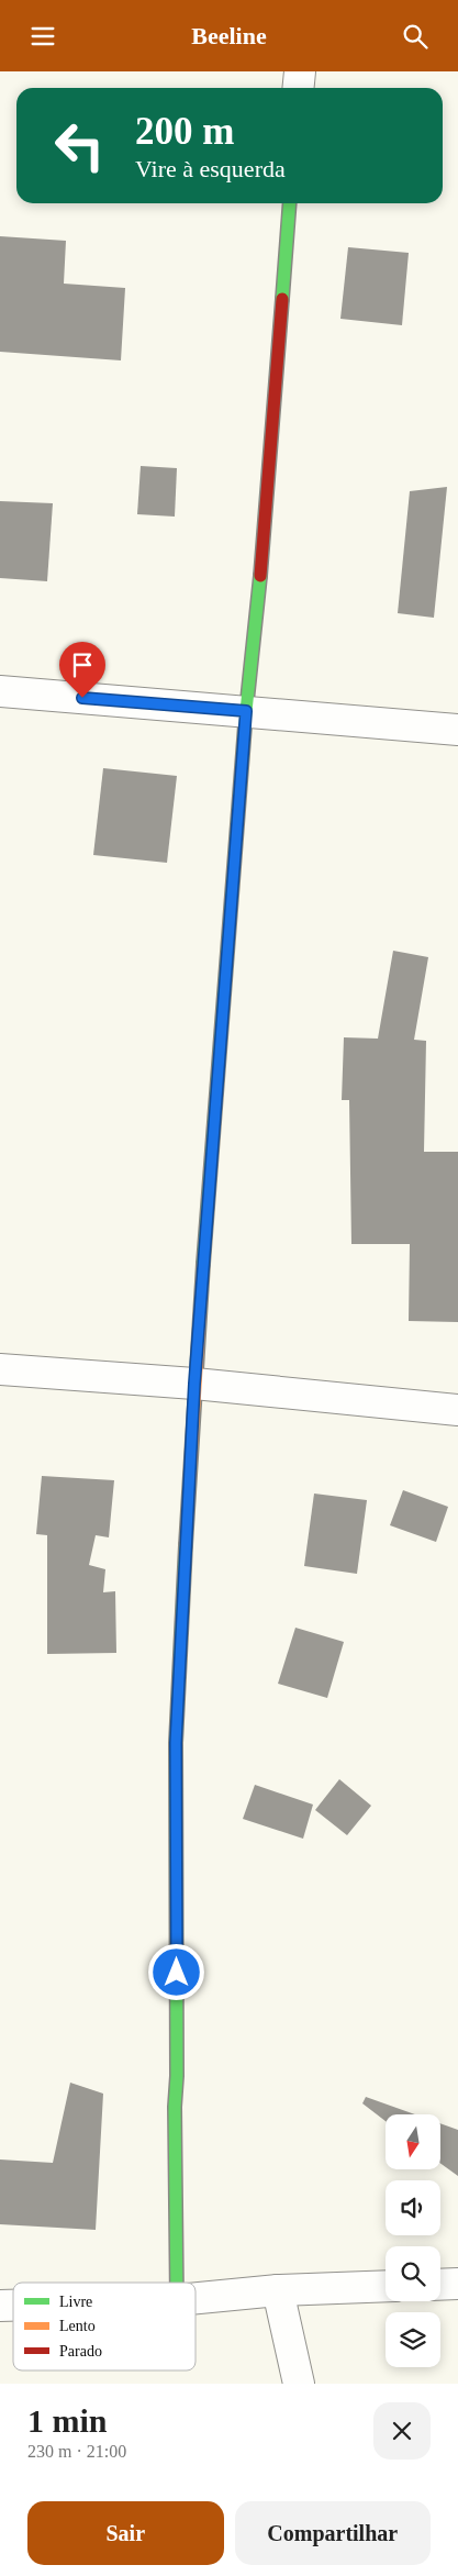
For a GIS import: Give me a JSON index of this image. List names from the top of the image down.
{
  "legend": ["Livre", "Lento", "Parado"],
  "north": "bottom",
  "page": {
    "header": "Beeline",
    "turn": ["200 m", "Vire à esquerda"],
    "heading": ["1 min", "230 m · 21:00"],
    "buttons": ["Sair", "Compartilhar"]
  }
}
